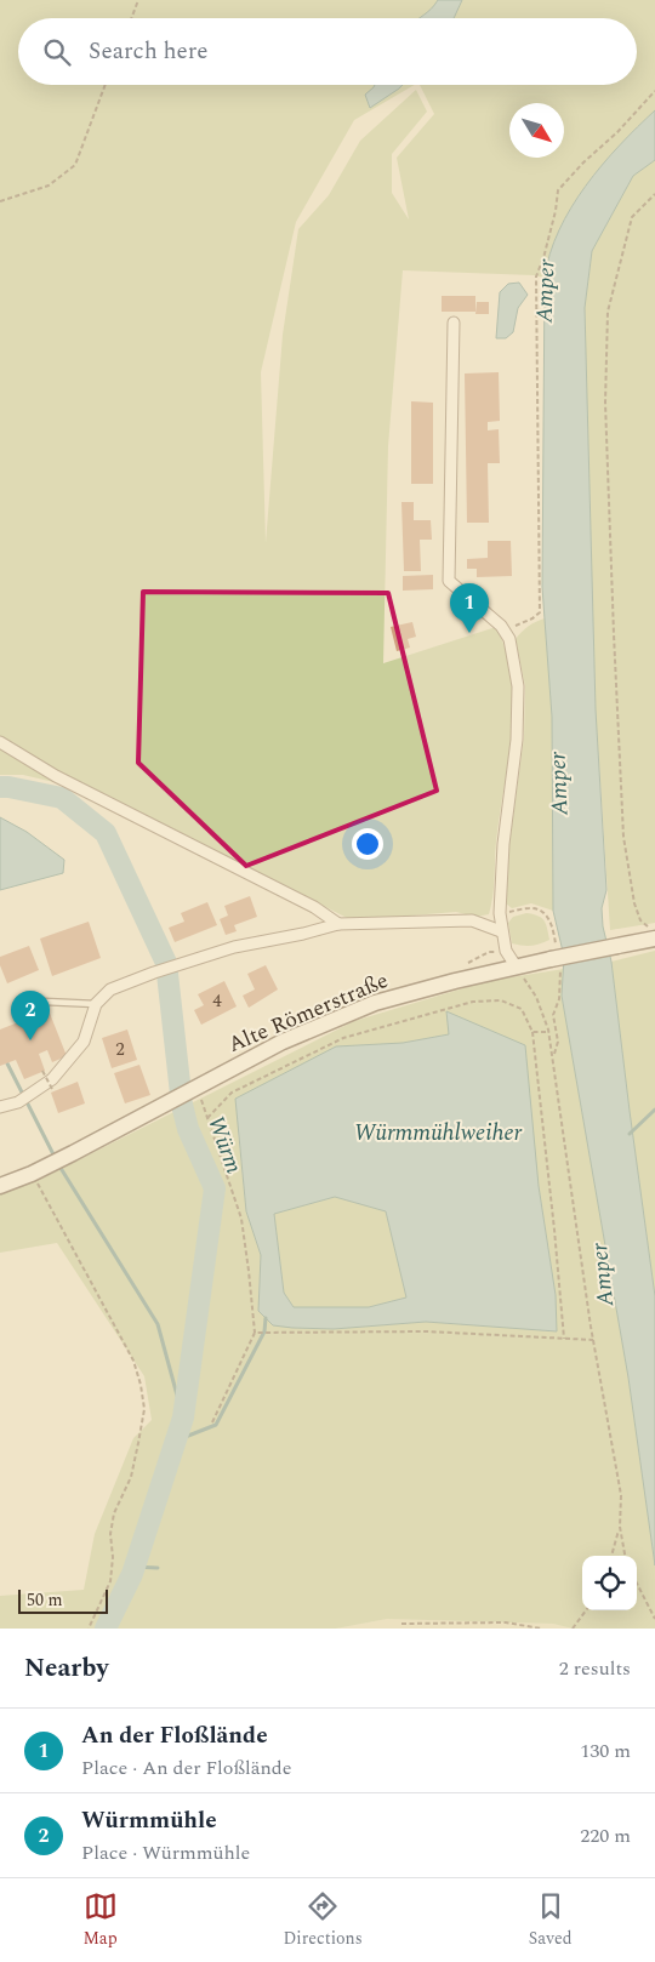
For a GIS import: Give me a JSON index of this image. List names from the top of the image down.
{
  "streets": {
    "main road": ["Alte Römerstraße"]
  },
  "water": ["Amper", "Würmmühlweiher", "Würm"],
  "house_numbers": ["4", "2"],
  "scale_bar": "50 m",
  "north": "bottom right",
  "page": {
    "search": "Search here",
    "pins": ["1", "2"],
    "scale": "50 m",
    "heading": ["Nearby", "2 results"],
    "list": [
      {
        "mark": "1",
        "name": "An der Floßlände",
        "note": "Place · An der Floßlände",
        "value": "130 m"
      },
      {
        "mark": "2",
        "name": "Würmmühle",
        "note": "Place · Würmmühle",
        "value": "220 m"
      }
    ],
    "nav": ["Map", "Directions", "Saved"]
  }
}
